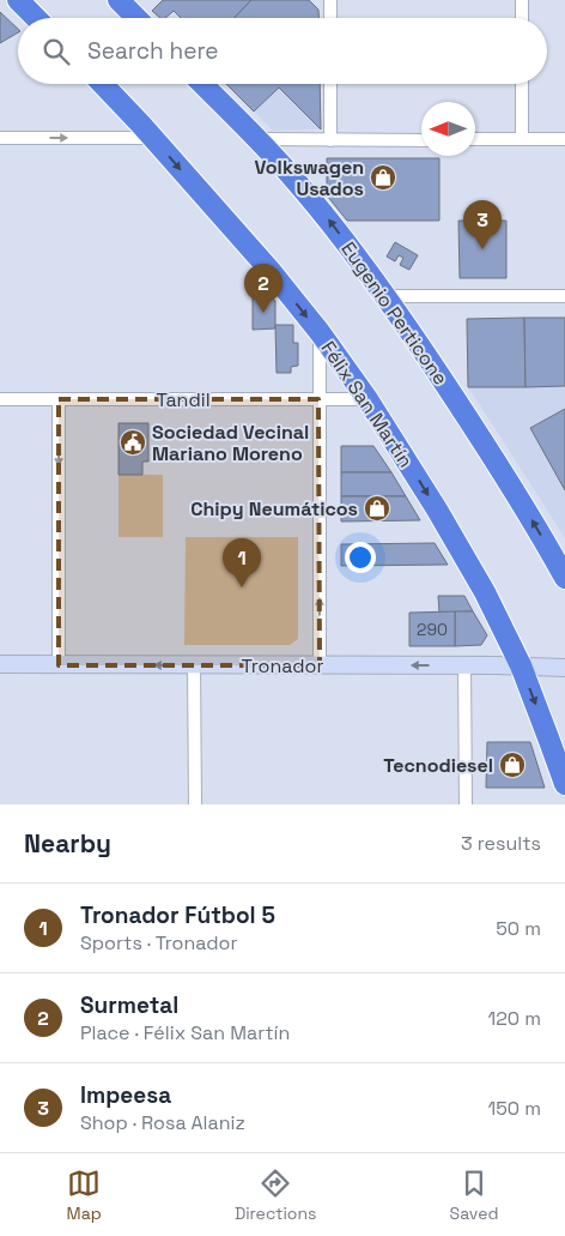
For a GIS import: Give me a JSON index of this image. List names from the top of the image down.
{
  "streets": {
    "highway": ["Eugenio Perticone", "Félix San Martín"],
    "main road": ["Tronador"],
    "street": ["Tandil"]
  },
  "crossings": [
    ["Tandil", "Félix San Martín"],
    ["Félix San Martín", "Tronador"]
  ],
  "one_way": ["Eugenio Perticone", "Félix San Martín", "Tronador"],
  "places": {
    "shop": ["Volkswagen Usados", "Chipy Neumáticos", "Tecnodiesel"],
    "public building": ["Sociedad Vecinal Mariano Moreno"]
  },
  "house_numbers": ["290"],
  "north": "left",
  "page": {
    "search": "Search here",
    "pins": ["3", "2", "1"],
    "heading": ["Nearby", "3 results"],
    "list": [
      {
        "mark": "1",
        "name": "Tronador Fútbol 5",
        "note": "Sports · Tronador",
        "value": "50 m"
      },
      {
        "mark": "2",
        "name": "Surmetal",
        "note": "Place · Félix San Martín",
        "value": "120 m"
      },
      {
        "mark": "3",
        "name": "Impeesa",
        "note": "Shop · Rosa Alaniz",
        "value": "150 m"
      }
    ],
    "nav": ["Map", "Directions", "Saved"]
  }
}
